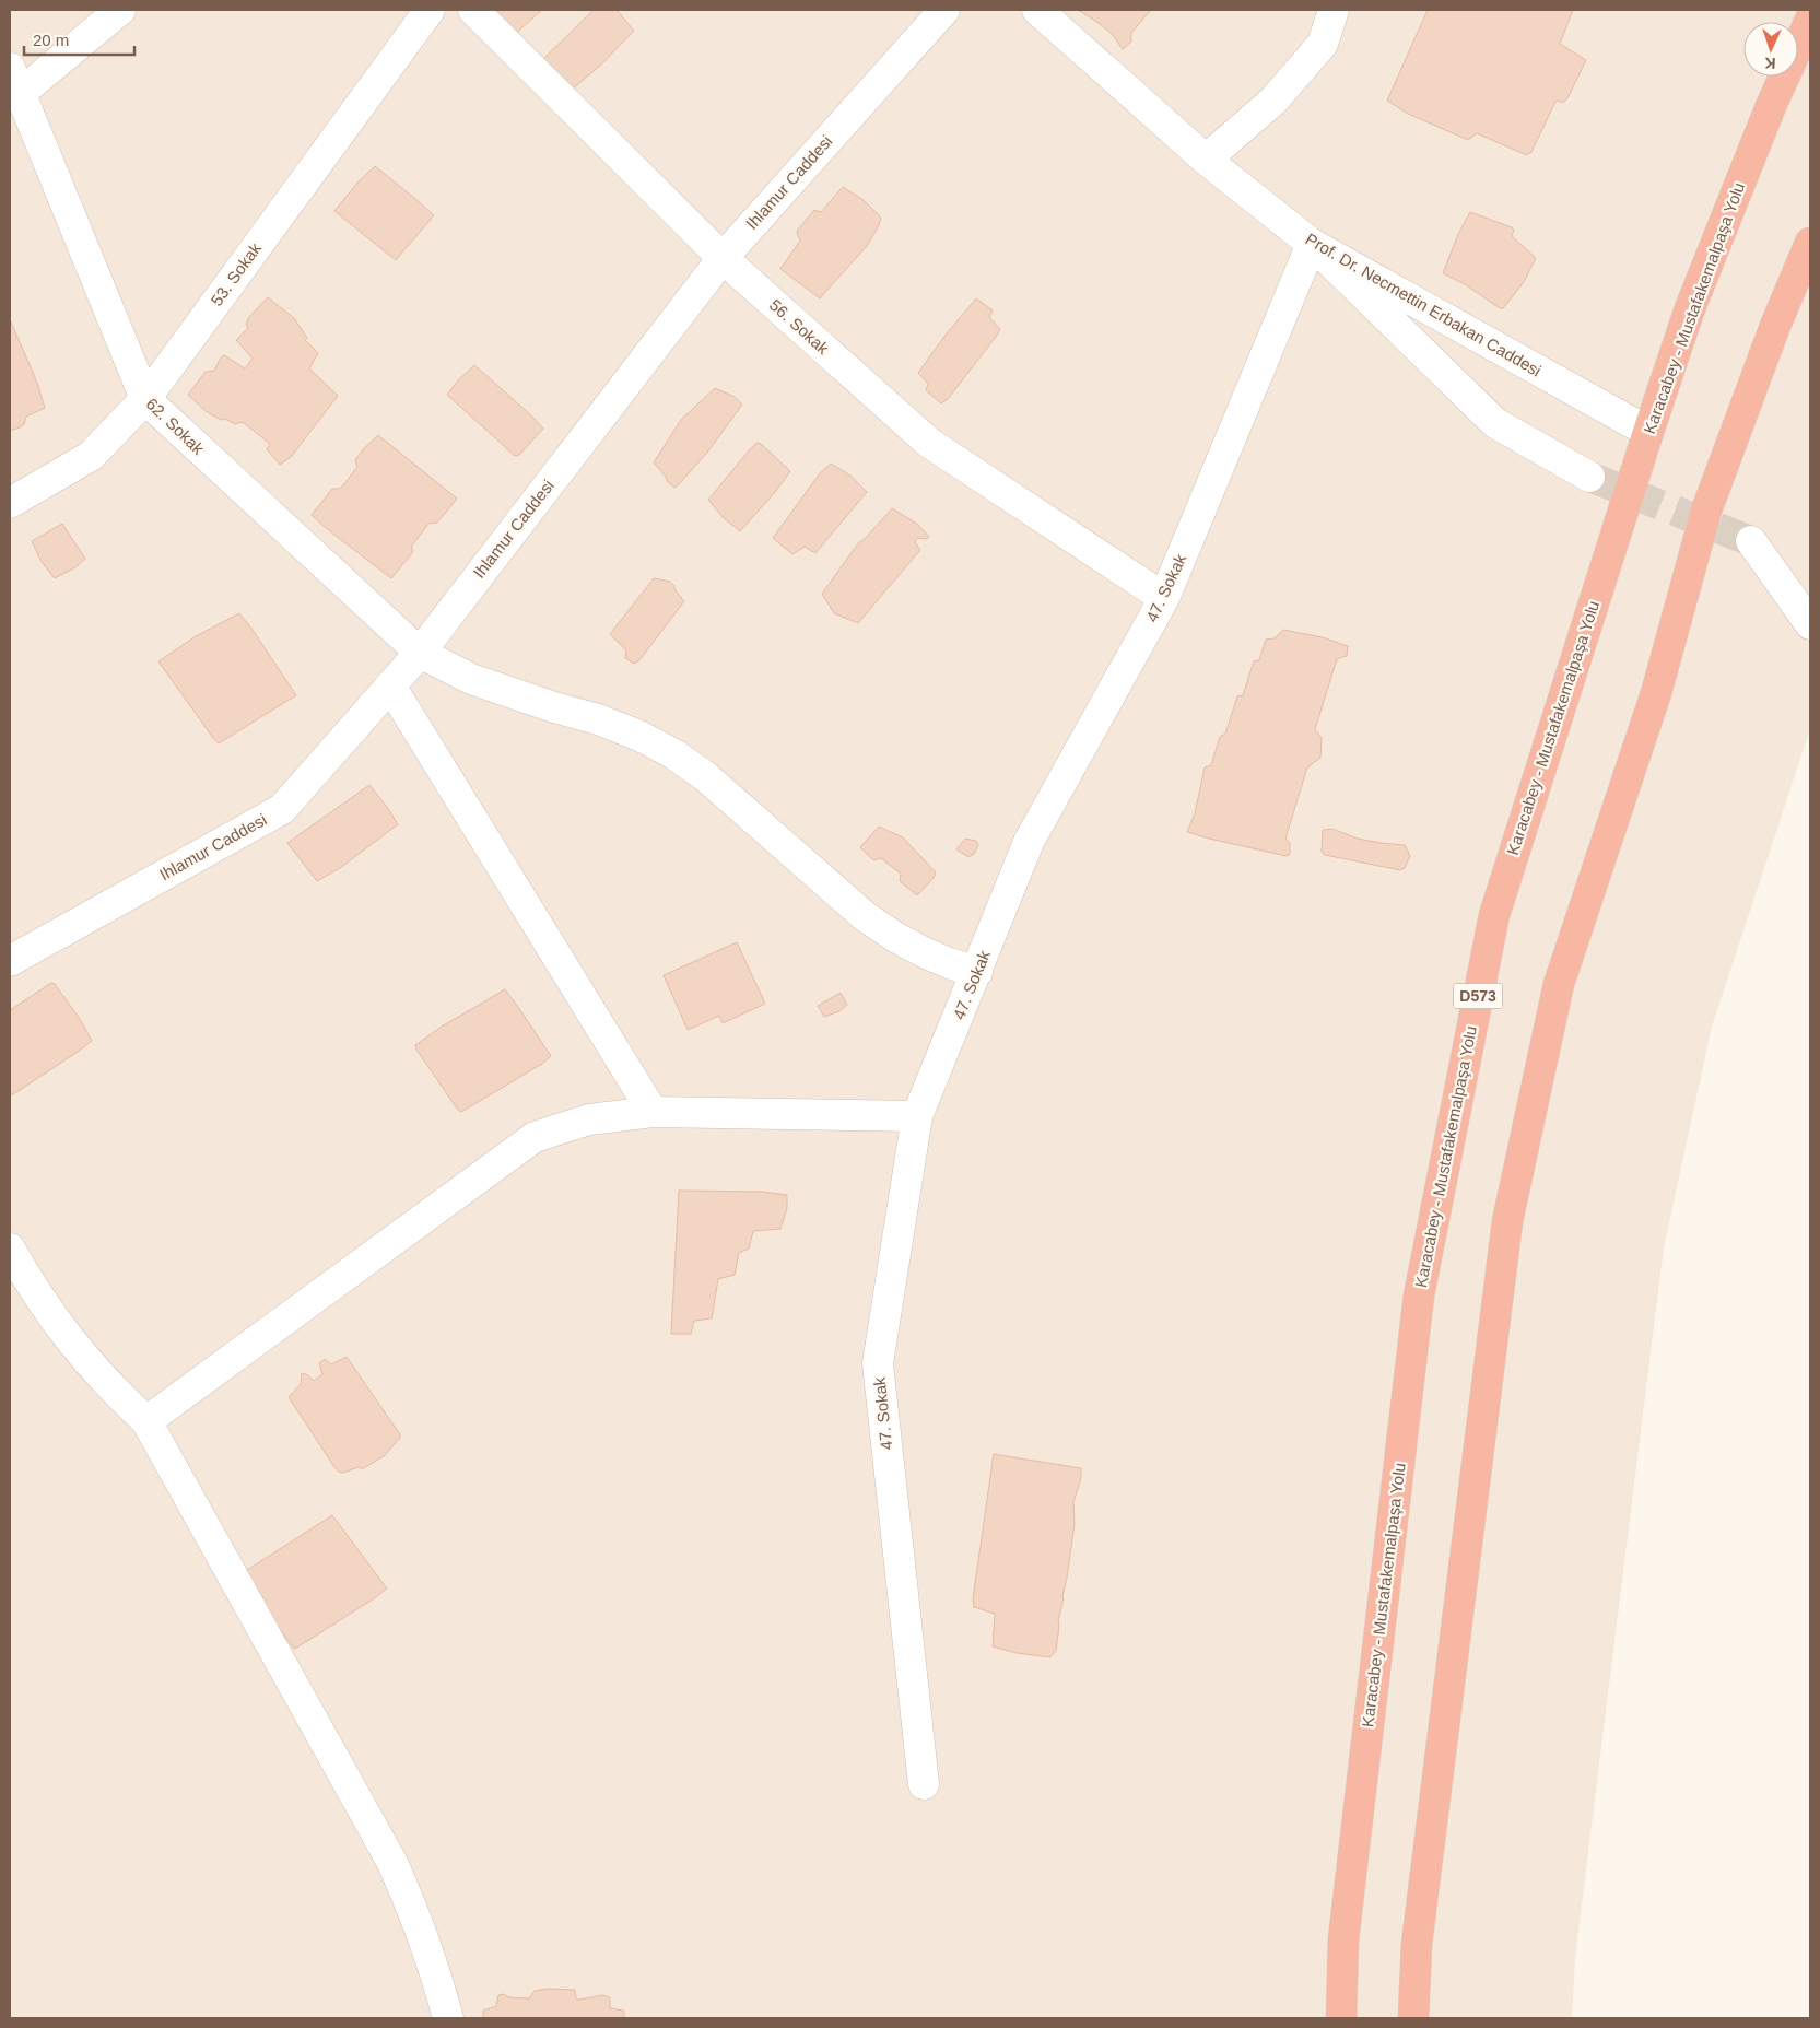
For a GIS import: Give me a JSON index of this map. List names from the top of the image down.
{
  "streets": {
    "highway": ["Karacabey - Mustafakemalpaşa Yolu", "D573"],
    "street": [
      "Ihlamur Caddesi",
      "53. Sokak",
      "Prof. Dr. Necmettin Erbakan Caddesi",
      "56. Sokak",
      "62. Sokak",
      "47. Sokak"
    ]
  },
  "crossings": [
    ["Ihlamur Caddesi", "56. Sokak"],
    ["Ihlamur Caddesi", "62. Sokak"],
    ["53. Sokak", "62. Sokak"],
    ["Prof. Dr. Necmettin Erbakan Caddesi", "Karacabey - Mustafakemalpaşa Yolu"],
    ["Prof. Dr. Necmettin Erbakan Caddesi", "47. Sokak"],
    ["56. Sokak", "47. Sokak"],
    ["62. Sokak", "47. Sokak"]
  ],
  "scale_bar": "20 m",
  "north": "bottom"
}
